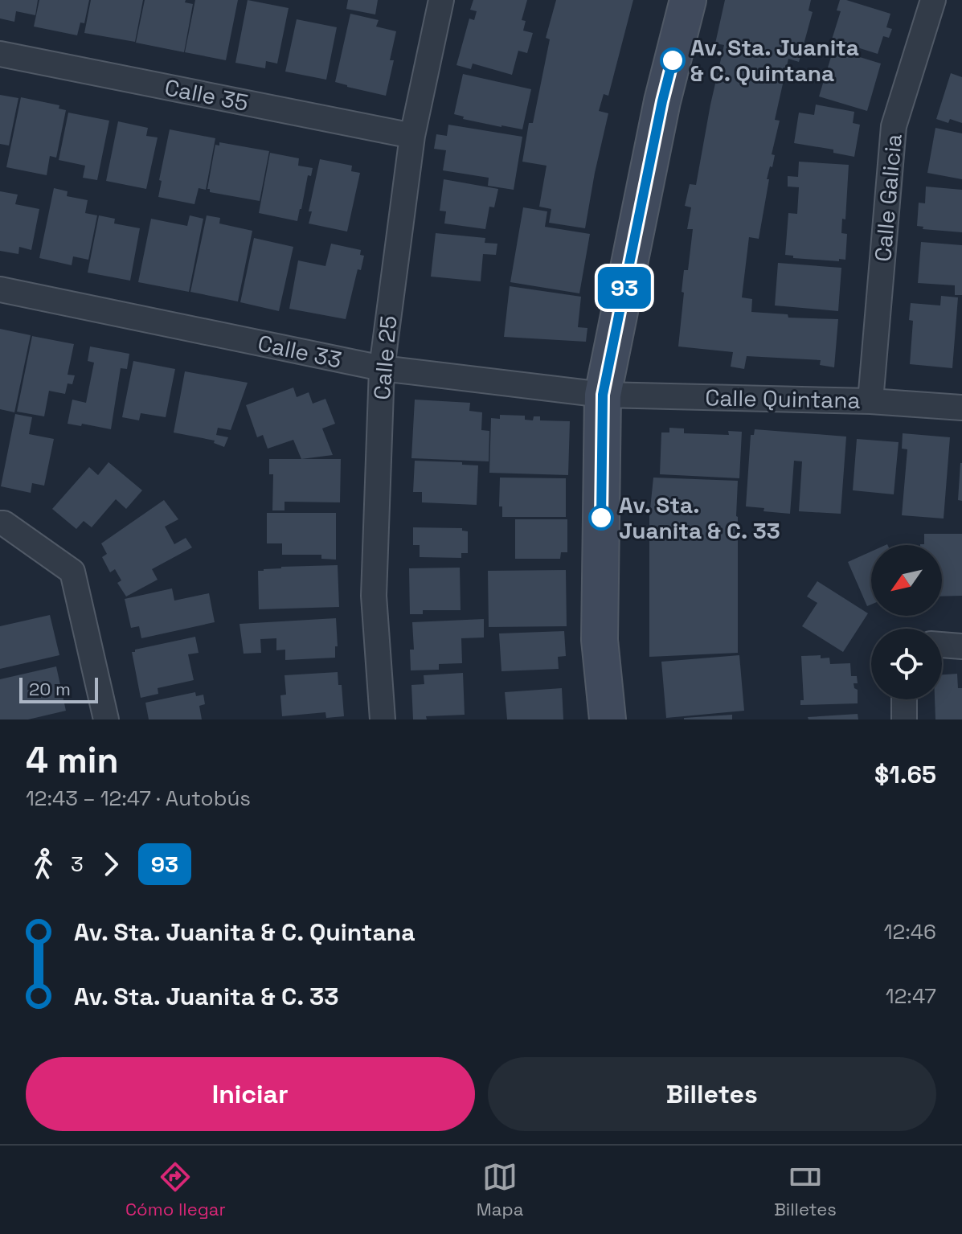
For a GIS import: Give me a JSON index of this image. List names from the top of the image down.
{
  "streets": {
    "street": [
      "Calle 35",
      "Calle Galicia",
      "Calle 33",
      "Calle 25",
      "Calle Quintana"
    ]
  },
  "crossings": [
    ["Calle 35", "Calle 25"],
    ["Calle Galicia", "Calle Quintana"],
    ["Calle 33", "Calle 25"],
    ["Calle 33", "Calle Quintana"]
  ],
  "places": ["Av. Sta. Juanita & C. Quintana", "Av. Sta. Juanita & C. 33"],
  "lines": ["bus line 93"],
  "scale_bar": "20 m",
  "north": "bottom left",
  "page": {
    "on_map": "93",
    "scale": "20 m",
    "heading": ["4 min", "12:43 – 12:47 · Autobús", "$1.65"],
    "legs": ["3", "93"],
    "list": [
      {
        "name": "Av. Sta. Juanita & C. Quintana",
        "value": "12:46"
      },
      {
        "name": "Av. Sta. Juanita & C. 33",
        "value": "12:47"
      }
    ],
    "buttons": ["Iniciar", "Billetes"],
    "tabs": ["Cómo llegar", "Mapa", "Billetes"]
  }
}
